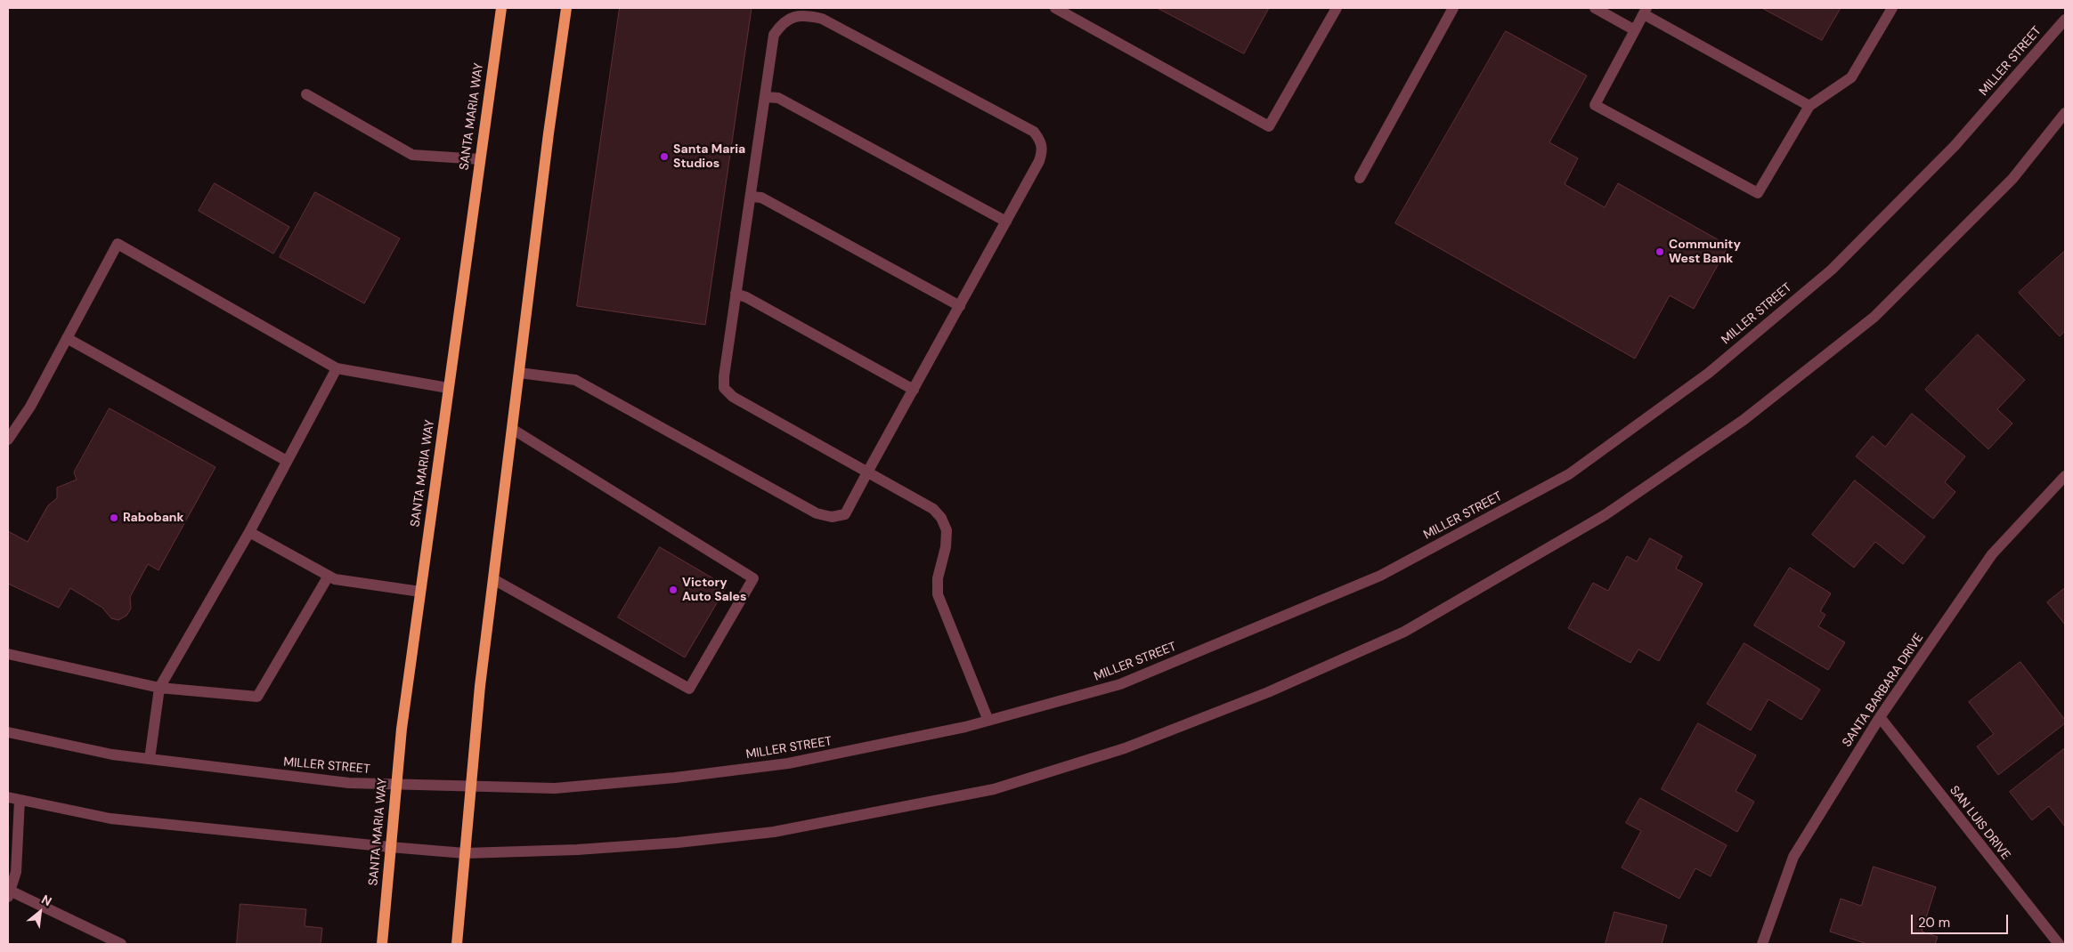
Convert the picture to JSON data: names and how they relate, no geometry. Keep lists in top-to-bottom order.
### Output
{
  "streets": {
    "main road": ["SANTA MARIA WAY"],
    "street": ["MILLER STREET", "SANTA BARBARA DRIVE", "SAN LUIS DRIVE"]
  },
  "crossings": [
    ["MILLER STREET", "SANTA MARIA WAY"],
    ["SANTA BARBARA DRIVE", "SAN LUIS DRIVE"]
  ],
  "places": [
    "Santa Maria Studios",
    "Community West Bank",
    "Rabobank",
    "Victory Auto Sales"
  ],
  "scale_bar": "20 m",
  "north": "top right"
}
